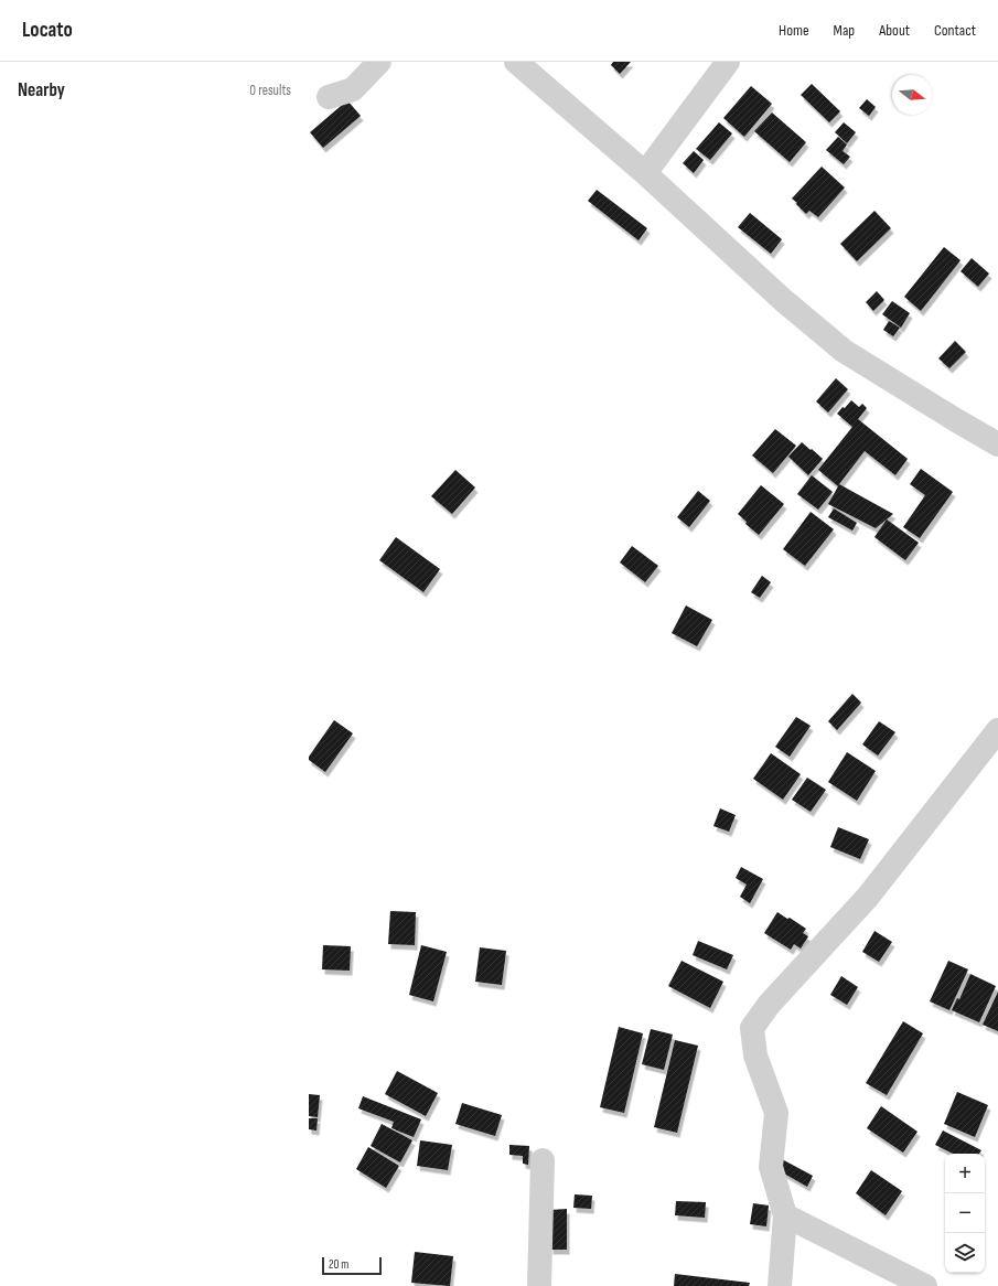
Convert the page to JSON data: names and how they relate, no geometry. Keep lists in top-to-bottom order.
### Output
{
  "scale_bar": "20 m",
  "north": "right",
  "page": {
    "header": "Locato",
    "nav": [
      "Home",
      "Map",
      "About",
      "Contact"
    ],
    "heading": ["Nearby", "0 results"],
    "map_buttons": ["+", "−"],
    "scale": "20 m"
  }
}
